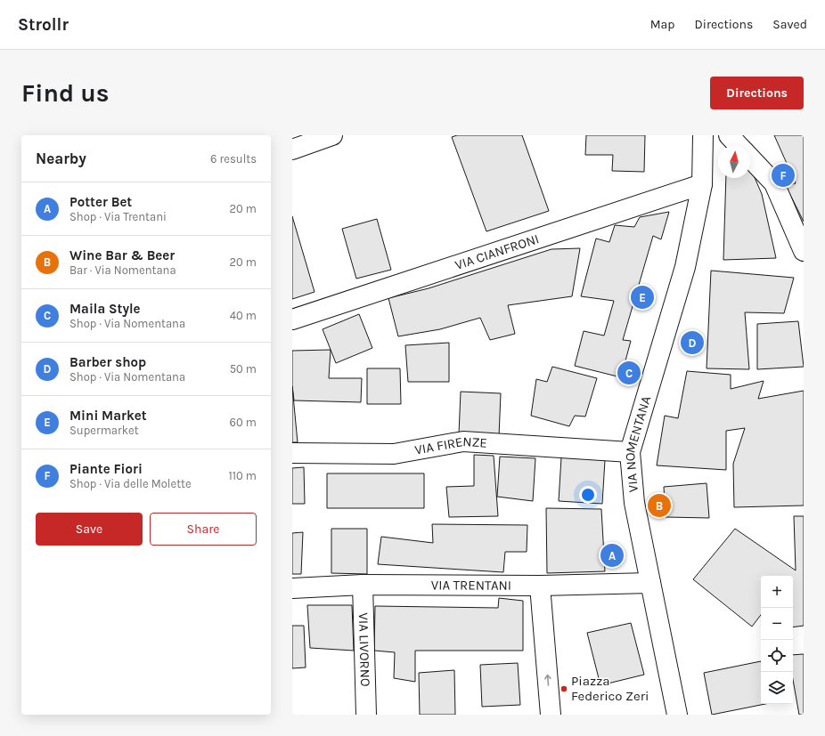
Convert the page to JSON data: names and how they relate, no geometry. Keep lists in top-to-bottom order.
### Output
{
  "streets": {
    "street": [
      "VIA CIANFRONI",
      "VIA NOMENTANA",
      "VIA FIRENZE",
      "VIA TRENTANI",
      "VIA LIVORNO"
    ]
  },
  "crossings": [
    ["VIA CIANFRONI", "VIA NOMENTANA"],
    ["VIA NOMENTANA", "VIA FIRENZE"],
    ["VIA NOMENTANA", "VIA TRENTANI"],
    ["VIA TRENTANI", "VIA LIVORNO"]
  ],
  "places": ["Piazza Federico Zeri"],
  "north": "top",
  "page": {
    "header": "Strollr",
    "nav": ["Map", "Directions", "Saved"],
    "buttons": [
      "Directions",
      ["Save", "Share"]
    ],
    "title": "Find us",
    "heading": ["Nearby", "6 results"],
    "pins": [
      "F",
      "E",
      "D",
      "C",
      "B",
      "A"
    ],
    "list": [
      {
        "mark": "A",
        "name": "Potter Bet",
        "note": "Shop · Via Trentani",
        "value": "20 m"
      },
      {
        "mark": "B",
        "name": "Wine Bar & Beer",
        "note": "Bar · Via Nomentana",
        "value": "20 m"
      },
      {
        "mark": "C",
        "name": "Maila Style",
        "note": "Shop · Via Nomentana",
        "value": "40 m"
      },
      {
        "mark": "D",
        "name": "Barber shop",
        "note": "Shop · Via Nomentana",
        "value": "50 m"
      },
      {
        "mark": "E",
        "name": "Mini Market",
        "note": "Supermarket",
        "value": "60 m"
      },
      {
        "mark": "F",
        "name": "Piante Fiori",
        "note": "Shop · Via delle Molette",
        "value": "110 m"
      }
    ],
    "map_buttons": ["+", "−"]
  }
}
